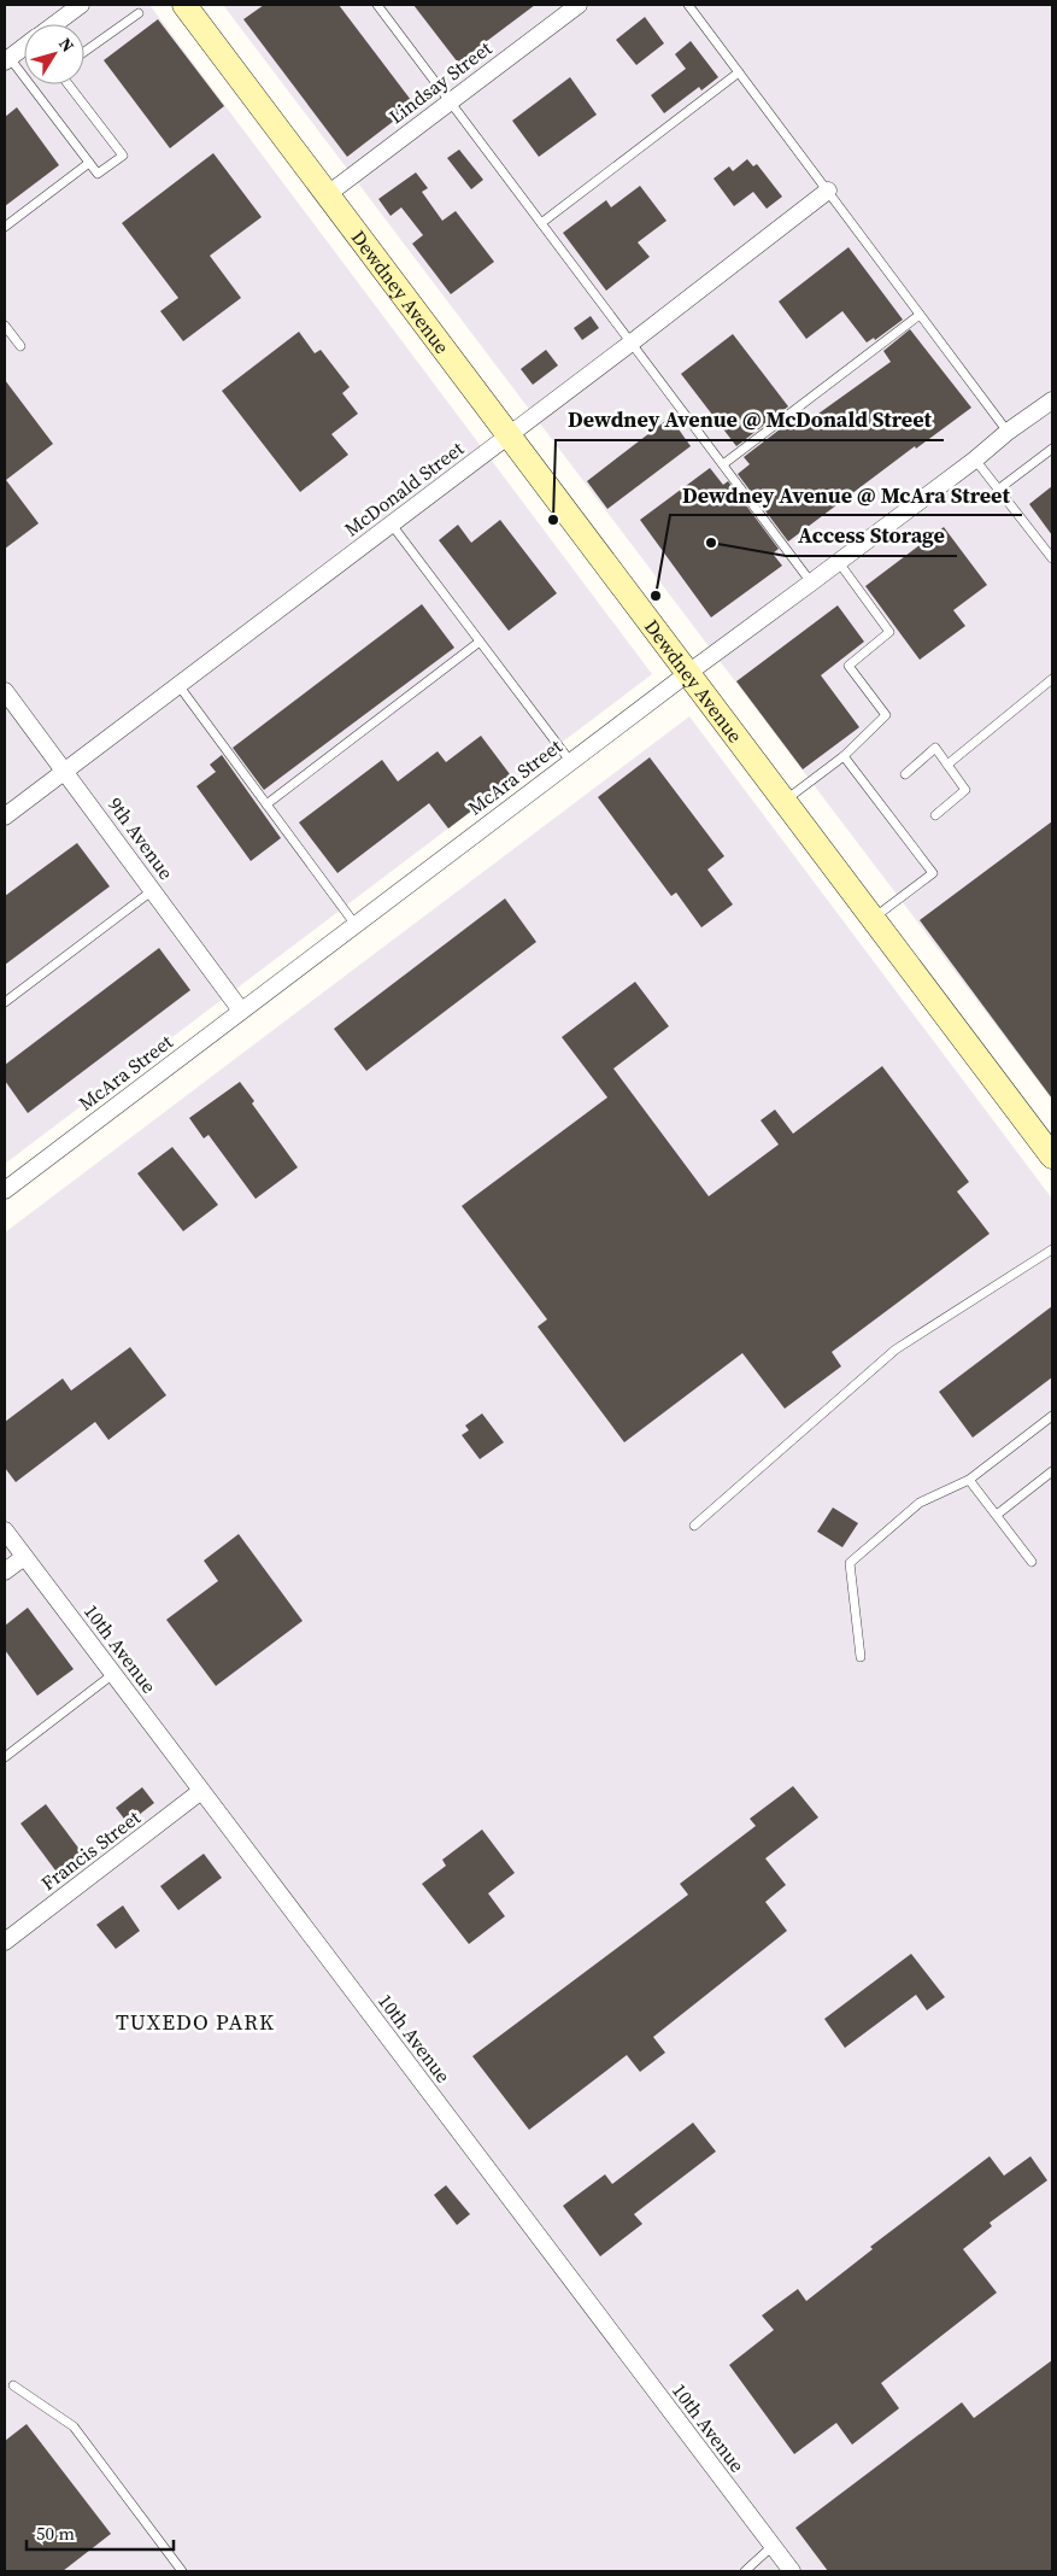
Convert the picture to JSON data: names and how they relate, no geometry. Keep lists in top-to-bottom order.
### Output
{
  "streets": {
    "street": [
      "Lindsay Street",
      "Dewdney Avenue",
      "McDonald Street",
      "McAra Street",
      "9th Avenue",
      "10th Avenue",
      "Francis Street"
    ]
  },
  "crossings": [
    ["Lindsay Street", "Dewdney Avenue"],
    ["Dewdney Avenue", "McDonald Street"],
    ["Dewdney Avenue", "McAra Street"],
    ["McDonald Street", "9th Avenue"],
    ["McAra Street", "9th Avenue"],
    ["10th Avenue", "Francis Street"]
  ],
  "districts": ["TUXEDO PARK"],
  "places": ["Dewdney Avenue @ McDonald Street", "Access Storage", "Dewdney Avenue @ McAra Street"],
  "scale_bar": "50 m",
  "north": "top right"
}
